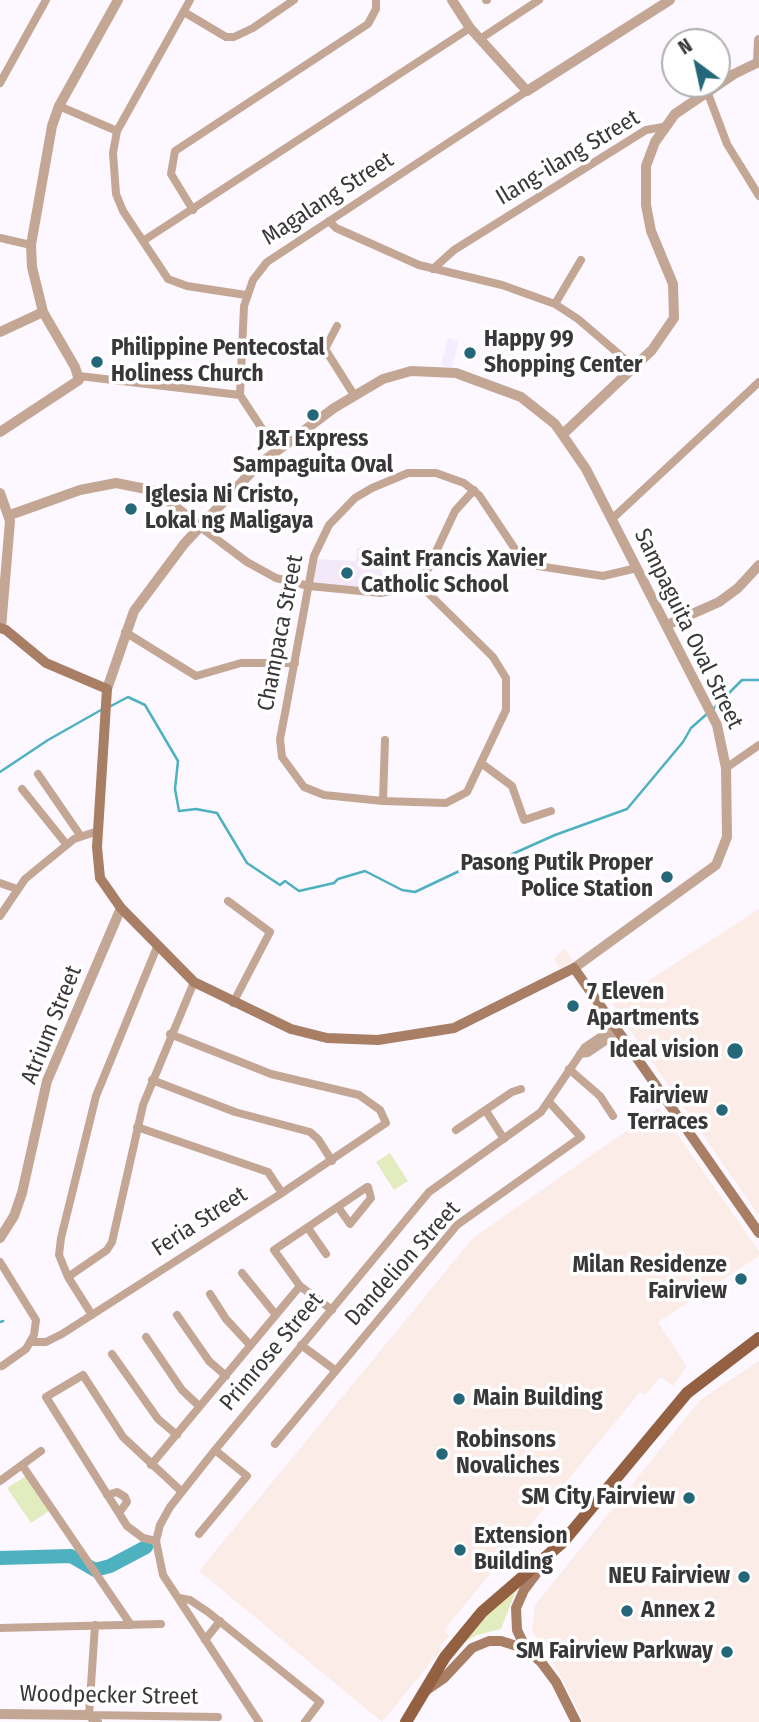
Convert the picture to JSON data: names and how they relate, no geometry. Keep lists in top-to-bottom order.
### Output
{
  "streets": {
    "main road": ["Sampaguita Oval Street"],
    "street": [
      "Ilang-ilang Street",
      "Magalang Street",
      "Champaca Street",
      "Atrium Street",
      "Feria Street",
      "Dandelion Street",
      "Primrose Street",
      "Woodpecker Street"
    ]
  },
  "crossings": [
    ["Sampaguita Oval Street", "Atrium Street"],
    ["Dandelion Street", "Primrose Street"]
  ],
  "places": [
    "Happy 99 Shopping Center",
    "Philippine Pentecostal Holiness Church",
    "J&T Express Sampaguita Oval",
    "Iglesia Ni Cristo, Lokal ng Maligaya",
    "Saint Francis Xavier Catholic School",
    "Pasong Putik Proper Police Station",
    "7 Eleven Apartments",
    "Ideal vision",
    "Fairview Terraces",
    "Milan Residenze Fairview",
    "Main Building",
    "Robinsons Novaliches",
    "SM City Fairview",
    "Extension Building",
    "NEU Fairview",
    "Annex 2",
    "SM Fairview Parkway"
  ],
  "north": "top left"
}
